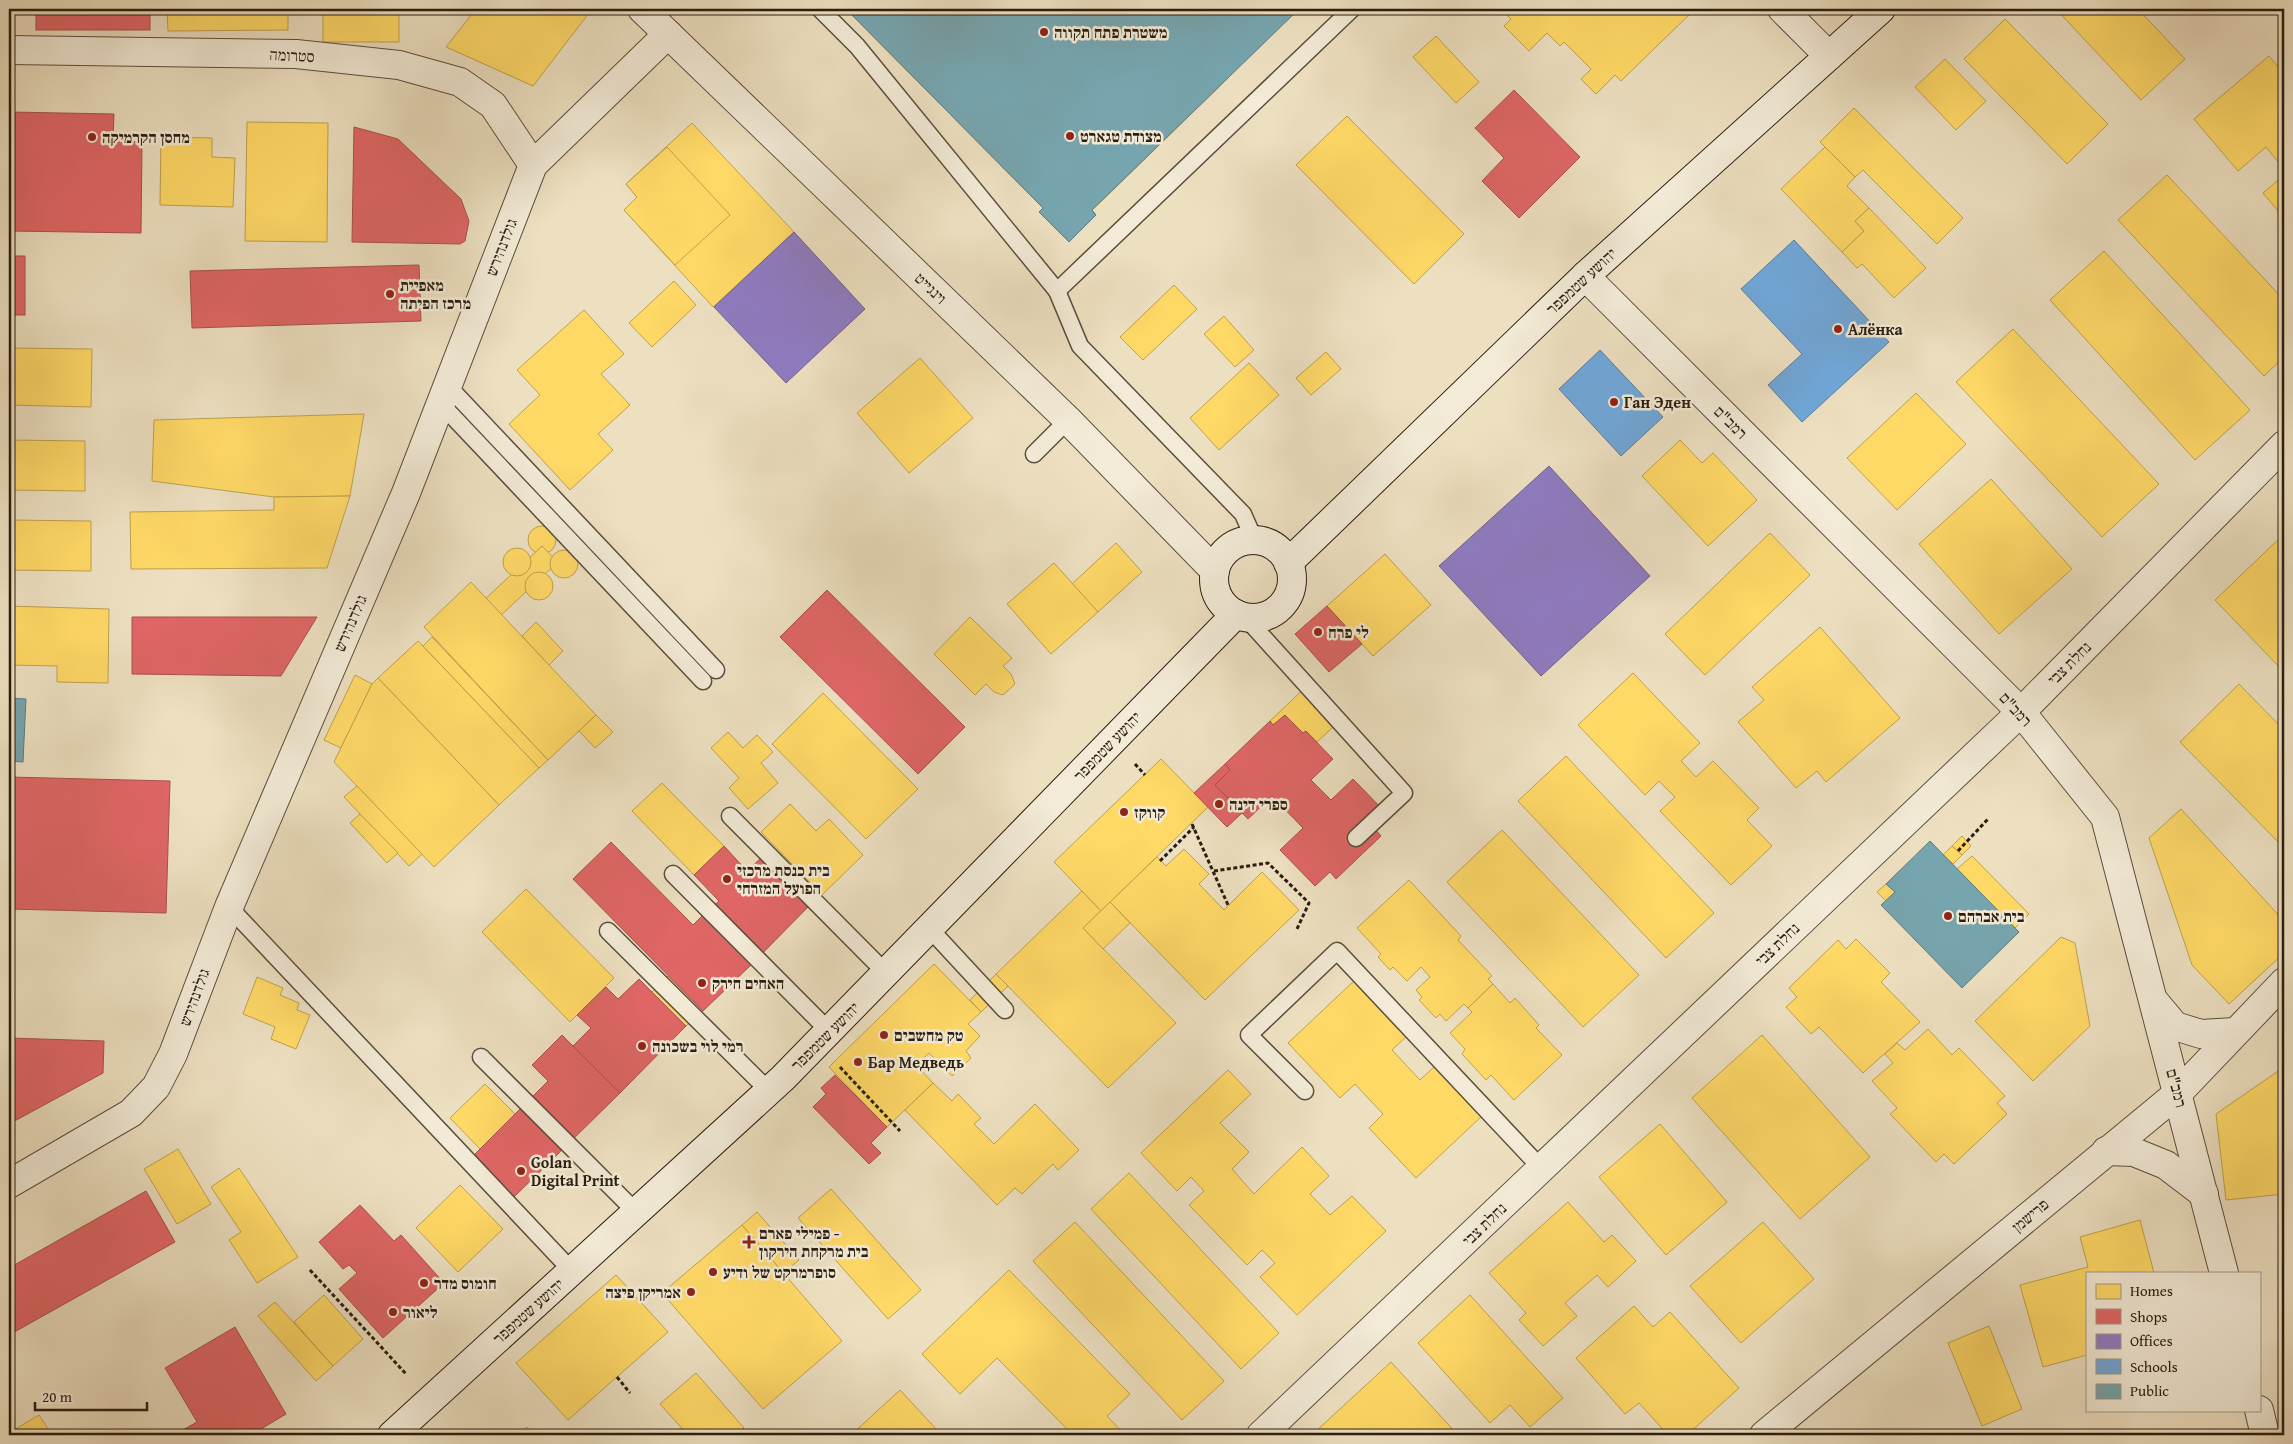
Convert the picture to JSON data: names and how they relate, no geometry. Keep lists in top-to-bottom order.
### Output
{
  "streets": {
    "street": [
      "סטרומה",
      "גולדנהירש",
      "יהושע שטמפפר",
      "וינגייט",
      "רמב\"ם",
      "נחלת צבי",
      "פרישמן"
    ]
  },
  "crossings": [
    ["סטרומה", "גולדנהירש"],
    ["גולדנהירש", "וינגייט"],
    ["יהושע שטמפפר", "וינגייט"],
    ["יהושע שטמפפר", "רמב\"ם"],
    ["רמב\"ם", "נחלת צבי"],
    ["רמב\"ם", "פרישמן"]
  ],
  "places": {
    "other": [
      "משטרת פתח תקווה",
      "מצודת טגארט",
      "מחסן הקרמיקה",
      "מאפיית מרכז הפיתה",
      "Алёнка",
      "Ган Эден",
      "לי פרח",
      "ספרי דינה",
      "קווקז",
      "בית כנסת מרכזי הפועל המזרחי",
      "בית אברהם",
      "האחים חירק",
      "טק מחשבים",
      "רמי לוי בשכונה",
      "Бар Медведь",
      "Golan Digital Print",
      "סופרמרקט של ודיע",
      "חומוס מדר",
      "אמריקן פיצה",
      "ליאור"
    ],
    "health": ["פמילי פארם - בית מרקחת הירקון"]
  },
  "legend": [
    "Homes",
    "Shops",
    "Offices",
    "Schools",
    "Public"
  ],
  "scale_bar": "20 m"
}
